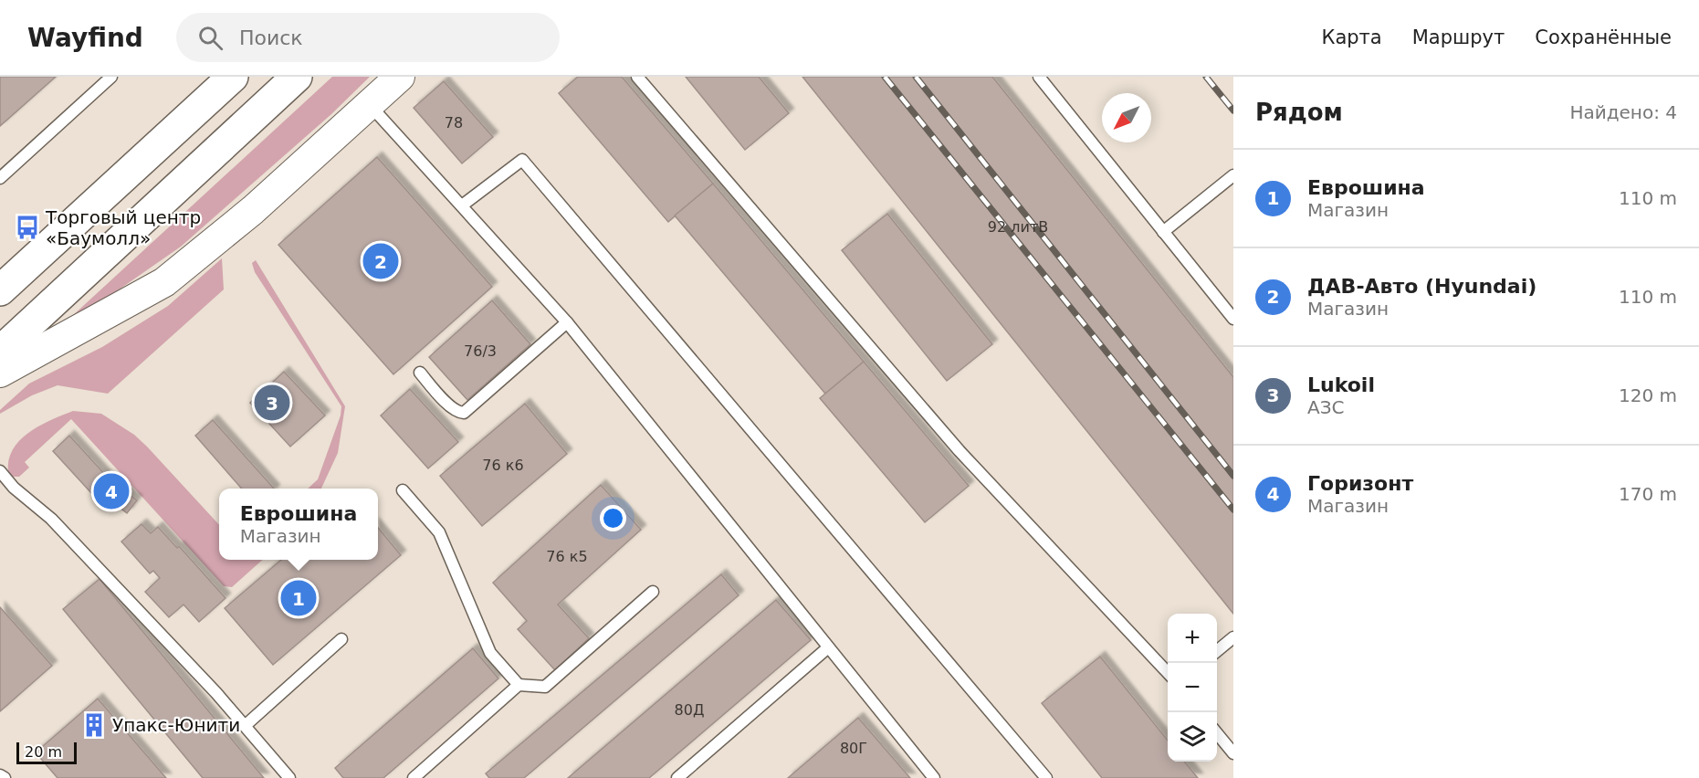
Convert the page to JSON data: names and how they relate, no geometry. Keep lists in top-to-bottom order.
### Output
{
  "places": {
    "bus stop": ["Торговый центр «Баумолл»"],
    "building": ["Упакс-Юнити"]
  },
  "house_numbers": [
    "78",
    "92 литВ",
    "76/3",
    "76 к6",
    "76 к5",
    "80Д",
    "80Г"
  ],
  "scale_bar": "20 m",
  "north": "bottom left",
  "page": {
    "header": "Wayfind",
    "search": "Поиск",
    "nav": ["Карта", "Маршрут", "Сохранённые"],
    "heading": ["Рядом", "Найдено: 4"],
    "list": [
      {
        "mark": "1",
        "name": "Еврошина",
        "note": "Магазин",
        "value": "110 m"
      },
      {
        "mark": "2",
        "name": "ДАВ-Авто (Hyundai)",
        "note": "Магазин",
        "value": "110 m"
      },
      {
        "mark": "3",
        "name": "Lukoil",
        "note": "АЗС",
        "value": "120 m"
      },
      {
        "mark": "4",
        "name": "Горизонт",
        "note": "Магазин",
        "value": "170 m"
      }
    ],
    "pins": [
      "2",
      "3",
      "4",
      "1"
    ],
    "popup": ["Еврошина", "Магазин"],
    "map_buttons": ["+", "−"],
    "scale": "20 m"
  }
}
